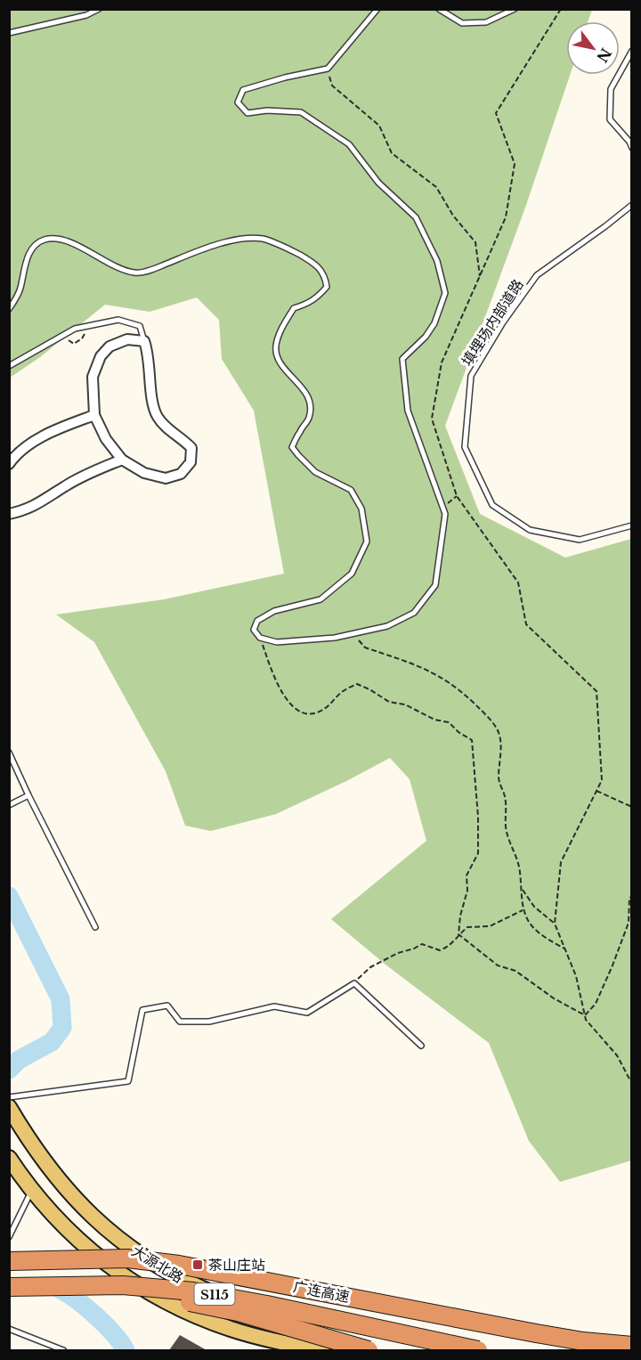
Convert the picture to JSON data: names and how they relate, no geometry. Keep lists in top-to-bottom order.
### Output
{
  "streets": {
    "highway": ["广连高速"],
    "main road": ["大源北路", "S115"],
    "lane": ["填埋场内部道路"]
  },
  "places": {
    "transit": ["茶山庄站"]
  },
  "north": "bottom right"
}
